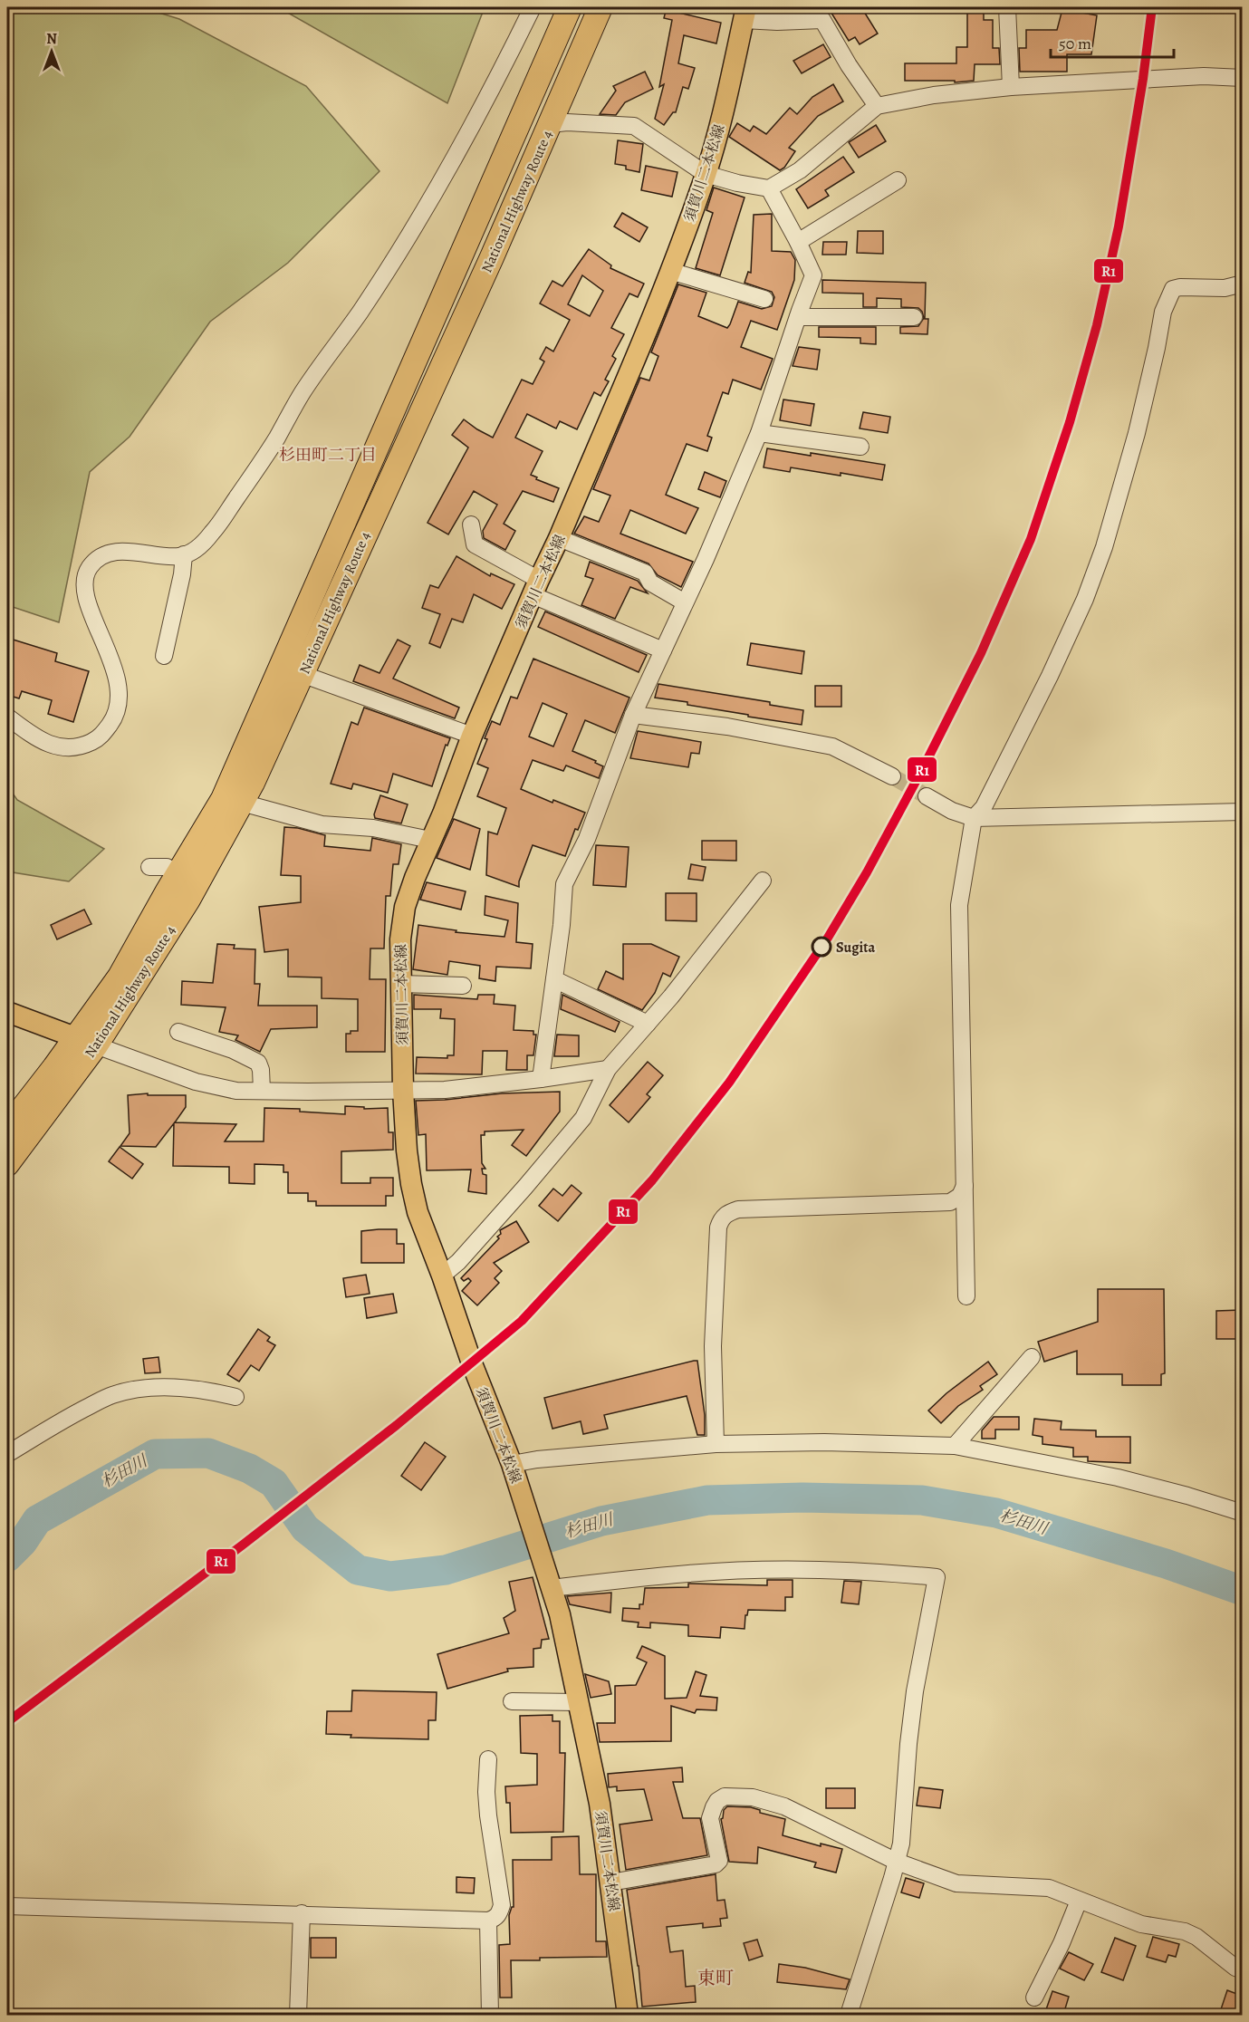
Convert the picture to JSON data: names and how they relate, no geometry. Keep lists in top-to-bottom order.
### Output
{
  "streets": {
    "highway": ["National Highway Route 4"],
    "main road": ["須賀川二本松線"]
  },
  "districts": ["杉田町二丁目", "東町"],
  "water": ["杉田川"],
  "places": ["Sugita"],
  "lines": ["transit line R1"],
  "scale_bar": "50 m",
  "north": "top"
}
